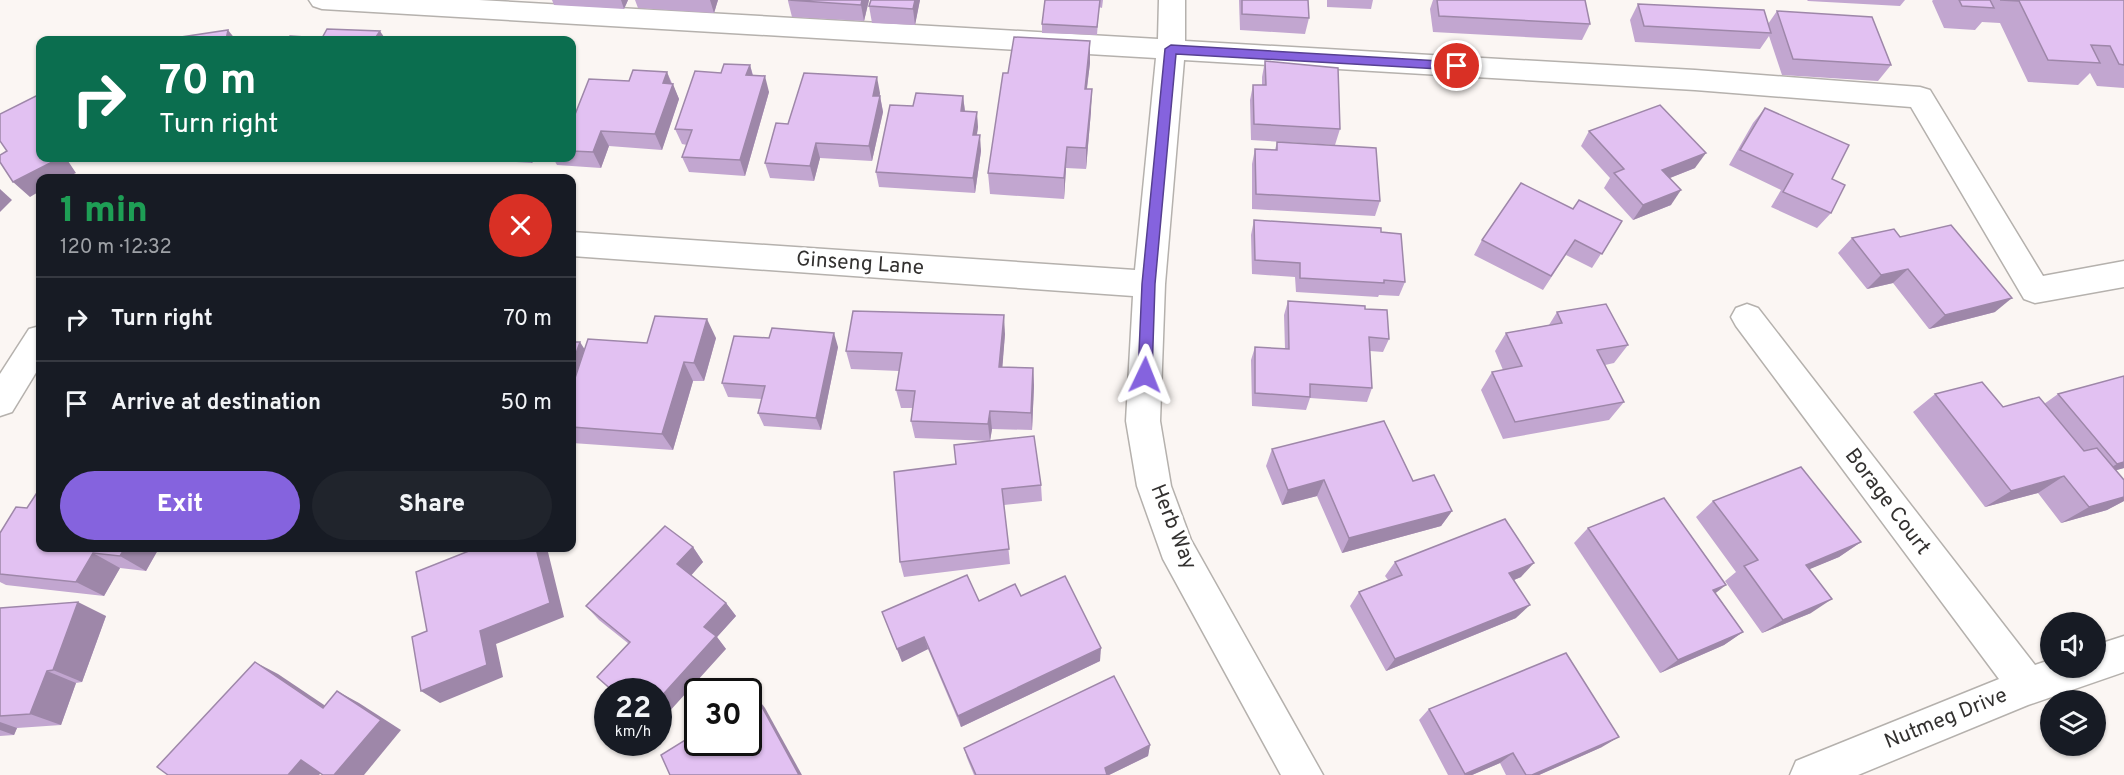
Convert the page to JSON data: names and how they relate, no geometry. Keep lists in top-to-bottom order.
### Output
{
  "streets": {
    "street": [
      "Ginseng Lane",
      "Borage Court",
      "Herb Way",
      "Nutmeg Drive"
    ]
  },
  "crossings": [
    ["Ginseng Lane", "Herb Way"],
    ["Borage Court", "Nutmeg Drive"]
  ],
  "page": {
    "turn": ["70 m", "Turn right"],
    "heading": ["1 min", "120 m · 12:32"],
    "list": [
      {
        "name": "Turn right",
        "value": "70 m"
      },
      {
        "name": "Arrive at destination",
        "value": "50 m"
      }
    ],
    "buttons": ["Exit", "Share"],
    "speed": "22 km/h",
    "limit": "30"
  }
}
